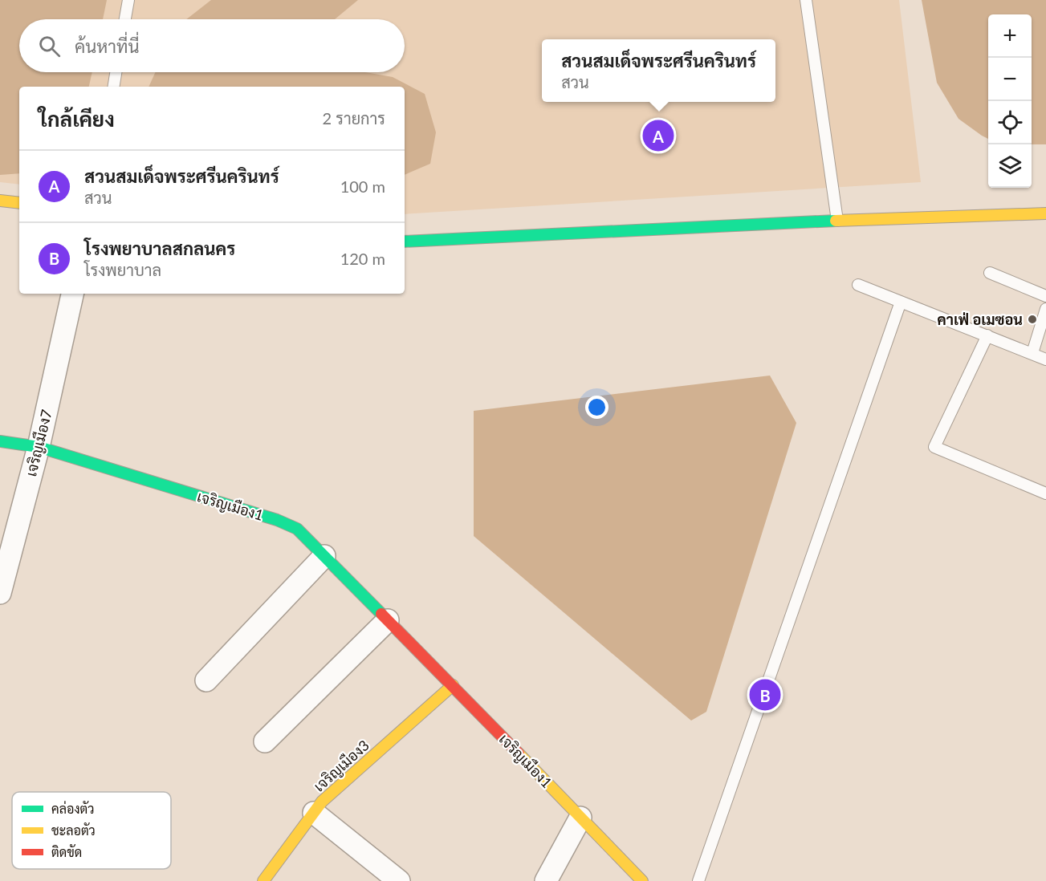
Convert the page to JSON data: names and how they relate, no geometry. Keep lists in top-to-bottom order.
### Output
{
  "streets": {
    "street": ["เจริญเมือง7", "เจริญเมือง1", "เจริญเมือง3"]
  },
  "crossings": [
    ["เจริญเมือง7", "เจริญเมือง1"],
    ["เจริญเมือง1", "เจริญเมือง3"]
  ],
  "places": ["คาเฟ่ อเมซอน"],
  "legend": ["คล่องตัว", "ชะลอตัว", "ติดขัด"],
  "page": {
    "map_buttons": ["+", "−"],
    "search": "ค้นหาที่นี่",
    "popup": ["สวนสมเด็จพระศรีนครินทร์", "สวน"],
    "heading": ["ใกล้เคียง", "2 รายการ"],
    "pins": ["A", "B"],
    "list": [
      {
        "mark": "A",
        "name": "สวนสมเด็จพระศรีนครินทร์",
        "note": "สวน",
        "value": "100 m"
      },
      {
        "mark": "B",
        "name": "โรงพยาบาลสกลนคร",
        "note": "โรงพยาบาล",
        "value": "120 m"
      }
    ]
  }
}
